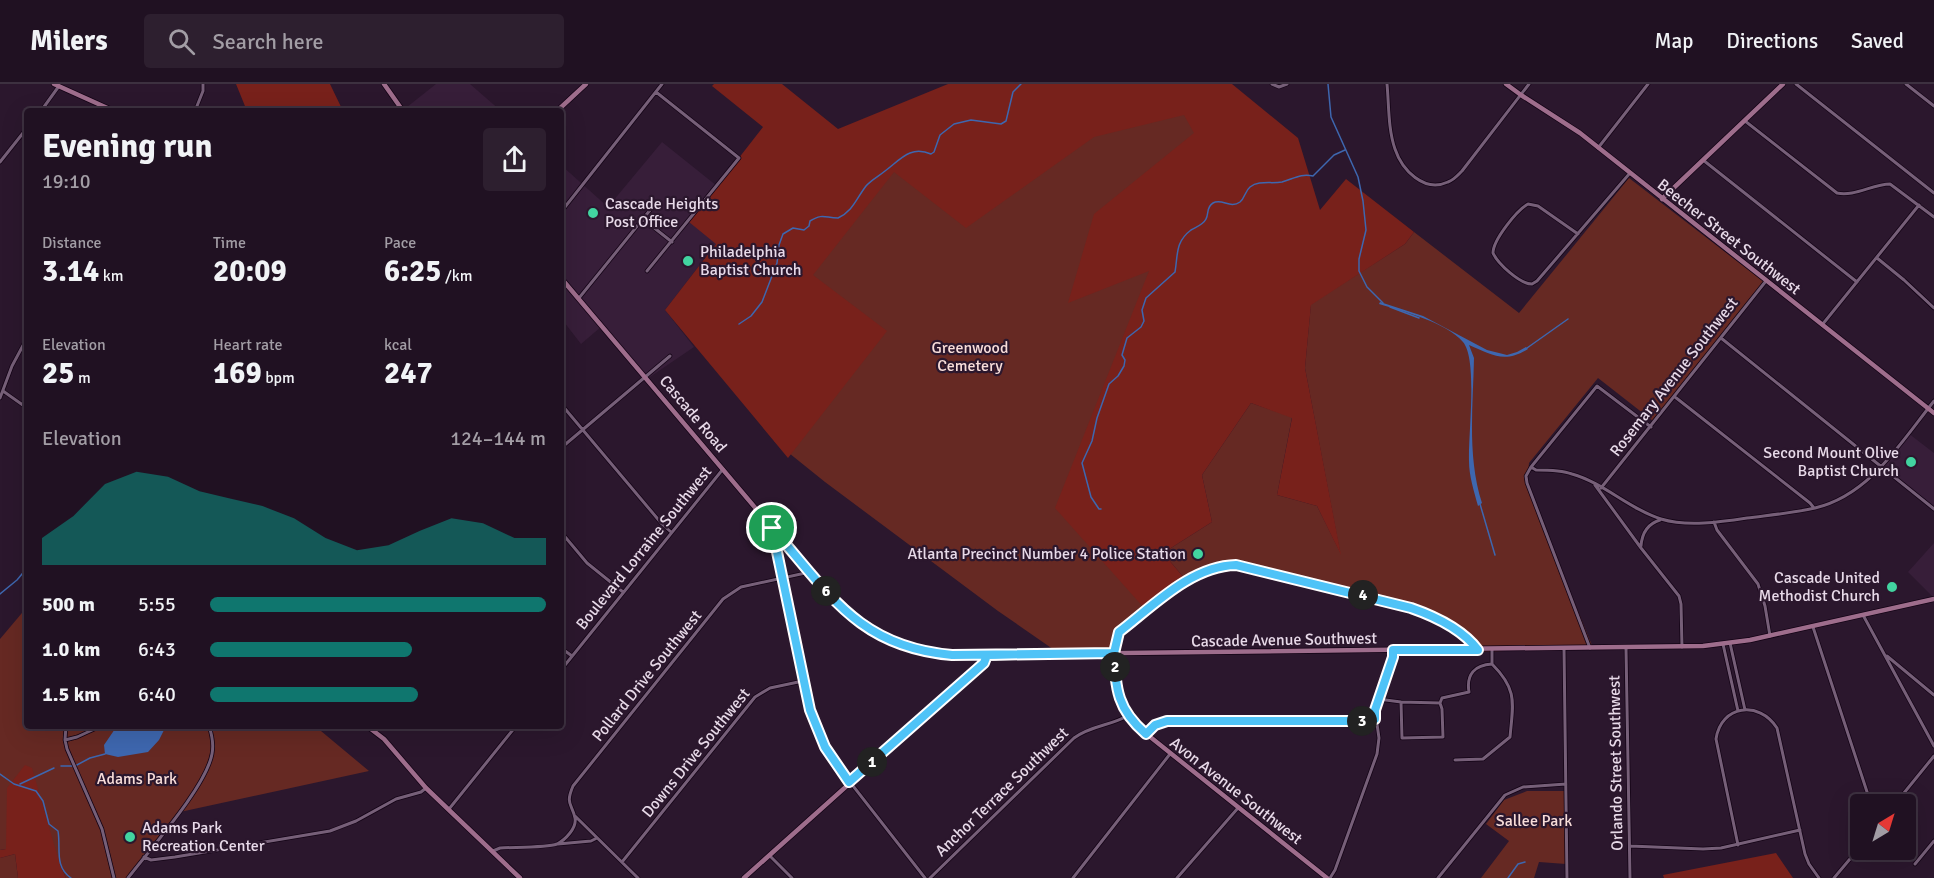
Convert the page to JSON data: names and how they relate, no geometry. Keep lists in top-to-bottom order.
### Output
{
  "streets": {
    "street": [
      "Beecher Street Southwest",
      "Rosemary Avenue Southwest",
      "Cascade Road",
      "Boulevard Lorraine Southwest",
      "Cascade Avenue Southwest",
      "Pollard Drive Southwest",
      "Downs Drive Southwest",
      "Orlando Street Southwest",
      "Avon Avenue Southwest",
      "Anchor Terrace Southwest"
    ]
  },
  "crossings": [
    ["Beecher Street Southwest", "Rosemary Avenue Southwest"],
    ["Cascade Road", "Boulevard Lorraine Southwest"],
    ["Cascade Road", "Cascade Avenue Southwest"],
    ["Cascade Avenue Southwest", "Pollard Drive Southwest"],
    ["Cascade Avenue Southwest", "Orlando Street Southwest"],
    ["Cascade Avenue Southwest", "Avon Avenue Southwest"],
    ["Avon Avenue Southwest", "Anchor Terrace Southwest"]
  ],
  "parks": ["Greenwood Cemetery", "Adams Park", "Sallee Park"],
  "places": [
    "Cascade Heights Post Office",
    "Philadelphia Baptist Church",
    "Second Mount Olive Baptist Church",
    "Atlanta Precinct Number 4 Police Station",
    "Cascade United Methodist Church",
    "Adams Park Recreation Center"
  ],
  "north": "top right",
  "page": {
    "header": "Milers",
    "search": "Search here",
    "nav": ["Map", "Directions", "Saved"],
    "heading": ["Evening run", "19:10"],
    "stats": [
      ["Distance", "3.14 km"],
      ["Time", "20:09"],
      ["Pace", "6:25 /km"],
      ["Elevation", "25 m"],
      ["Heart rate", "169 bpm"],
      ["kcal", "247"]
    ],
    "chart": ["Elevation", "124–144 m"],
    "pins": [
      "6",
      "4",
      "2",
      "3",
      "1"
    ],
    "list": [
      {
        "name": "500 m",
        "note": "5:55"
      },
      {
        "name": "1.0 km",
        "note": "6:43"
      },
      {
        "name": "1.5 km",
        "note": "6:40"
      }
    ]
  }
}
